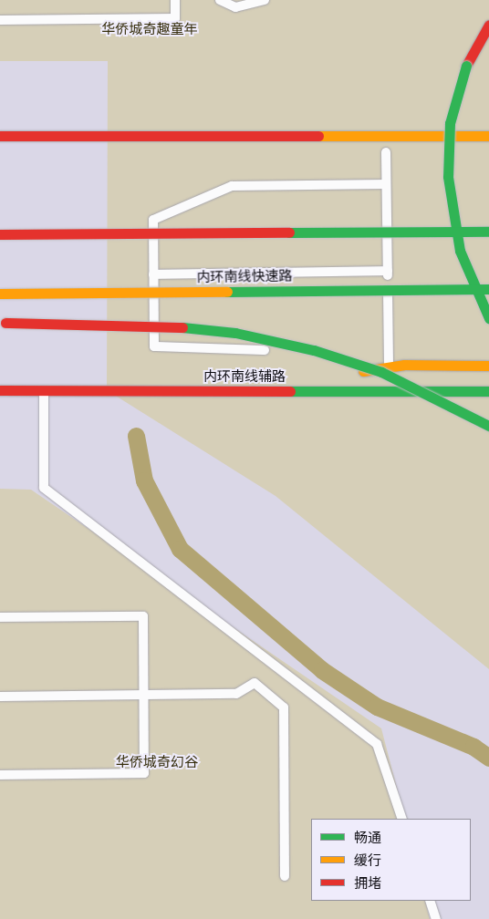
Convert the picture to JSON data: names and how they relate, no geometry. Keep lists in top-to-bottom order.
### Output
{
  "streets": {
    "main road": ["内环南线快速路", "内环南线辅路"]
  },
  "parks": ["华侨城奇趣童年", "华侨城奇幻谷"],
  "legend": ["畅通", "缓行", "拥堵"]
}
